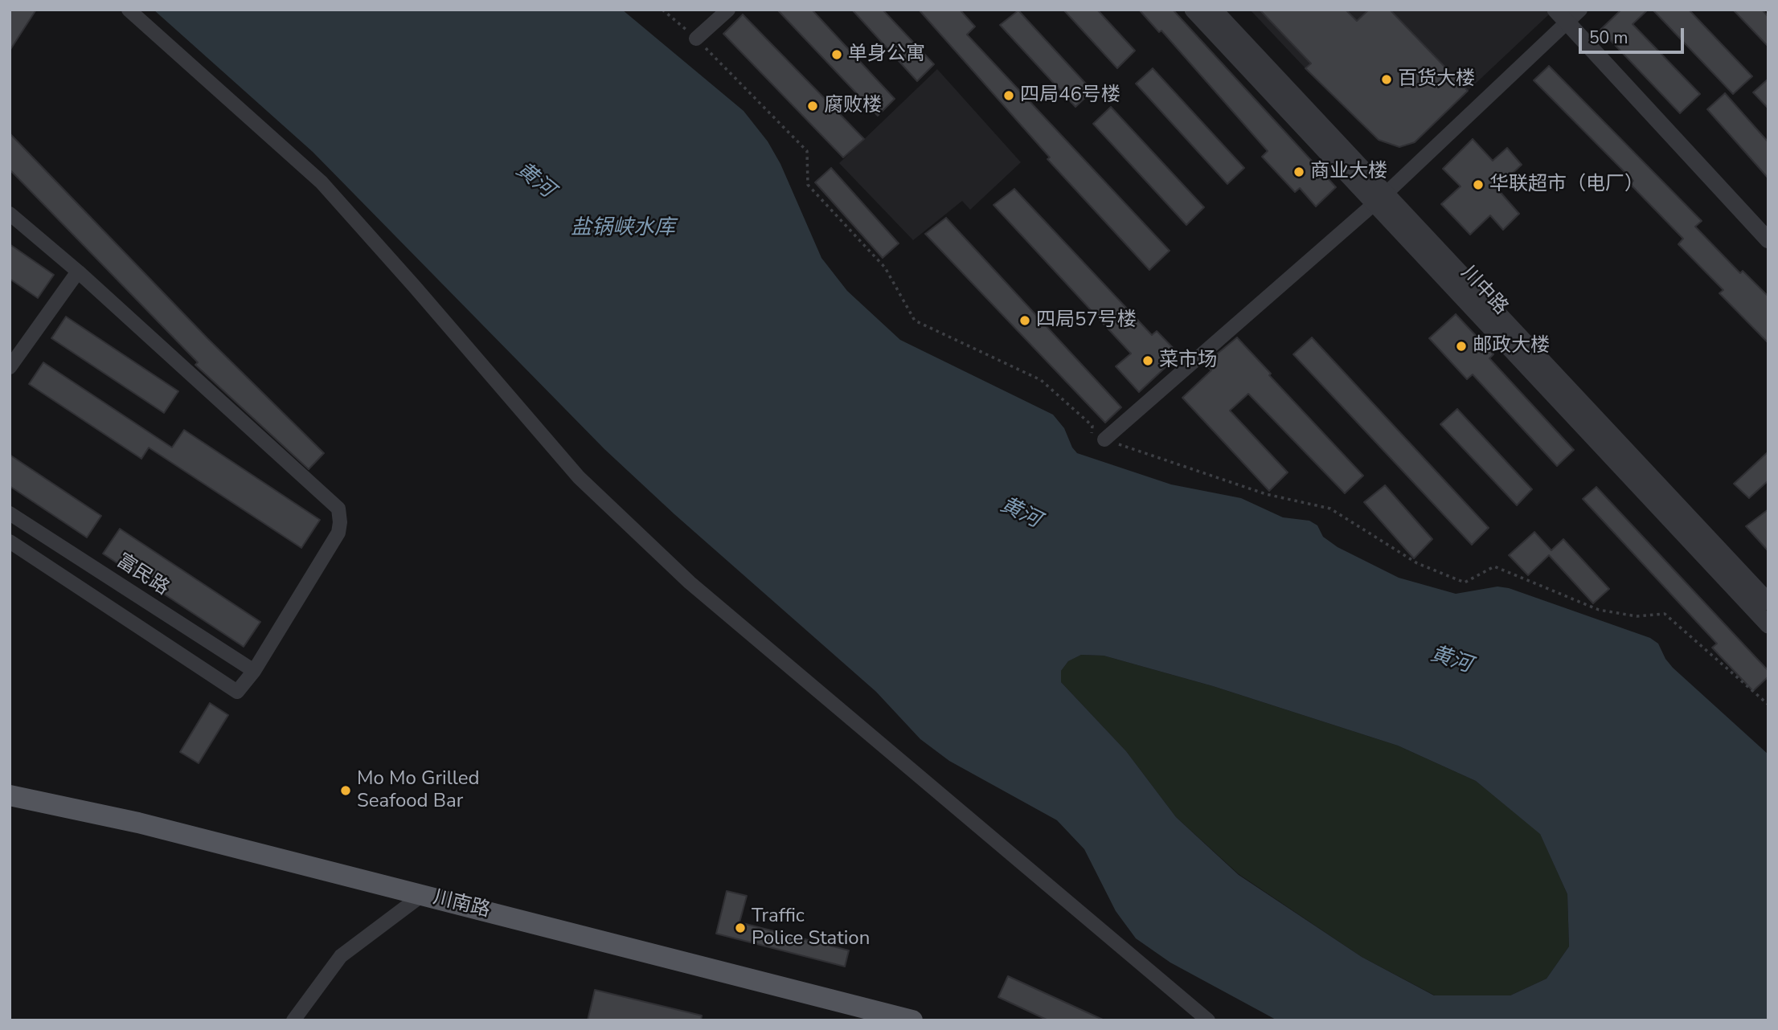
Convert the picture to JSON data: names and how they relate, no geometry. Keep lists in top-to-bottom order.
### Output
{
  "streets": {
    "main road": ["川南路"],
    "street": ["川中路", "富民路"]
  },
  "water": ["黄河", "盐锅峡水库"],
  "places": [
    "单身公寓",
    "百货大楼",
    "四局46号楼",
    "腐败楼",
    "商业大楼",
    "华联超市（电厂）",
    "四局57号楼",
    "邮政大楼",
    "菜市场",
    "Mo Mo Grilled Seafood Bar",
    "Traffic Police Station"
  ],
  "scale_bar": "50 m"
}
